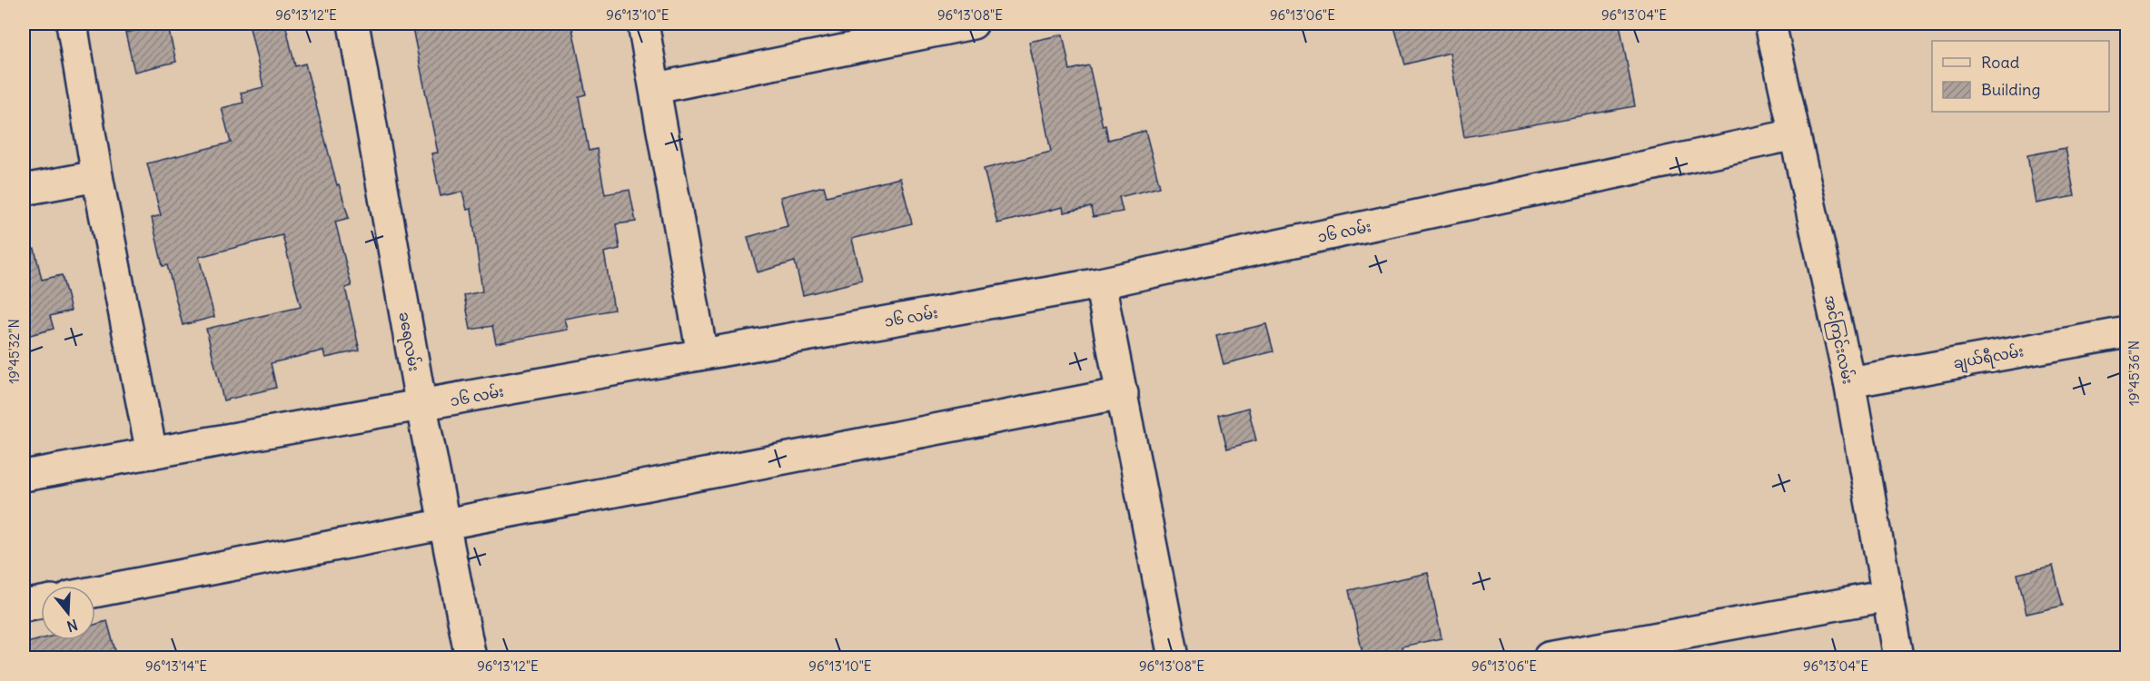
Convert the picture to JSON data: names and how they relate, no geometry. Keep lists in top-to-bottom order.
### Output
{
  "streets": {
    "street": [
      "၁၆ လမ်း",
      "အင်ကြင်းလမ်း",
      "ခရေလမ်း",
      "ချယ်ရီလမ်း"
    ]
  },
  "crossings": [
    ["၁၆ လမ်း", "အင်ကြင်းလမ်း"],
    ["၁၆ လမ်း", "ခရေလမ်း"],
    ["အင်ကြင်းလမ်း", "ချယ်ရီလမ်း"]
  ],
  "legend": ["Road", "Building"],
  "north": "bottom",
  "coordinates": [
    "96°13'12\"E",
    "96°13'10\"E",
    "96°13'08\"E",
    "96°13'06\"E",
    "96°13'04\"E",
    "19°45'32\"N",
    "19°45'36\"N",
    "96°13'14\"E"
  ]
}
